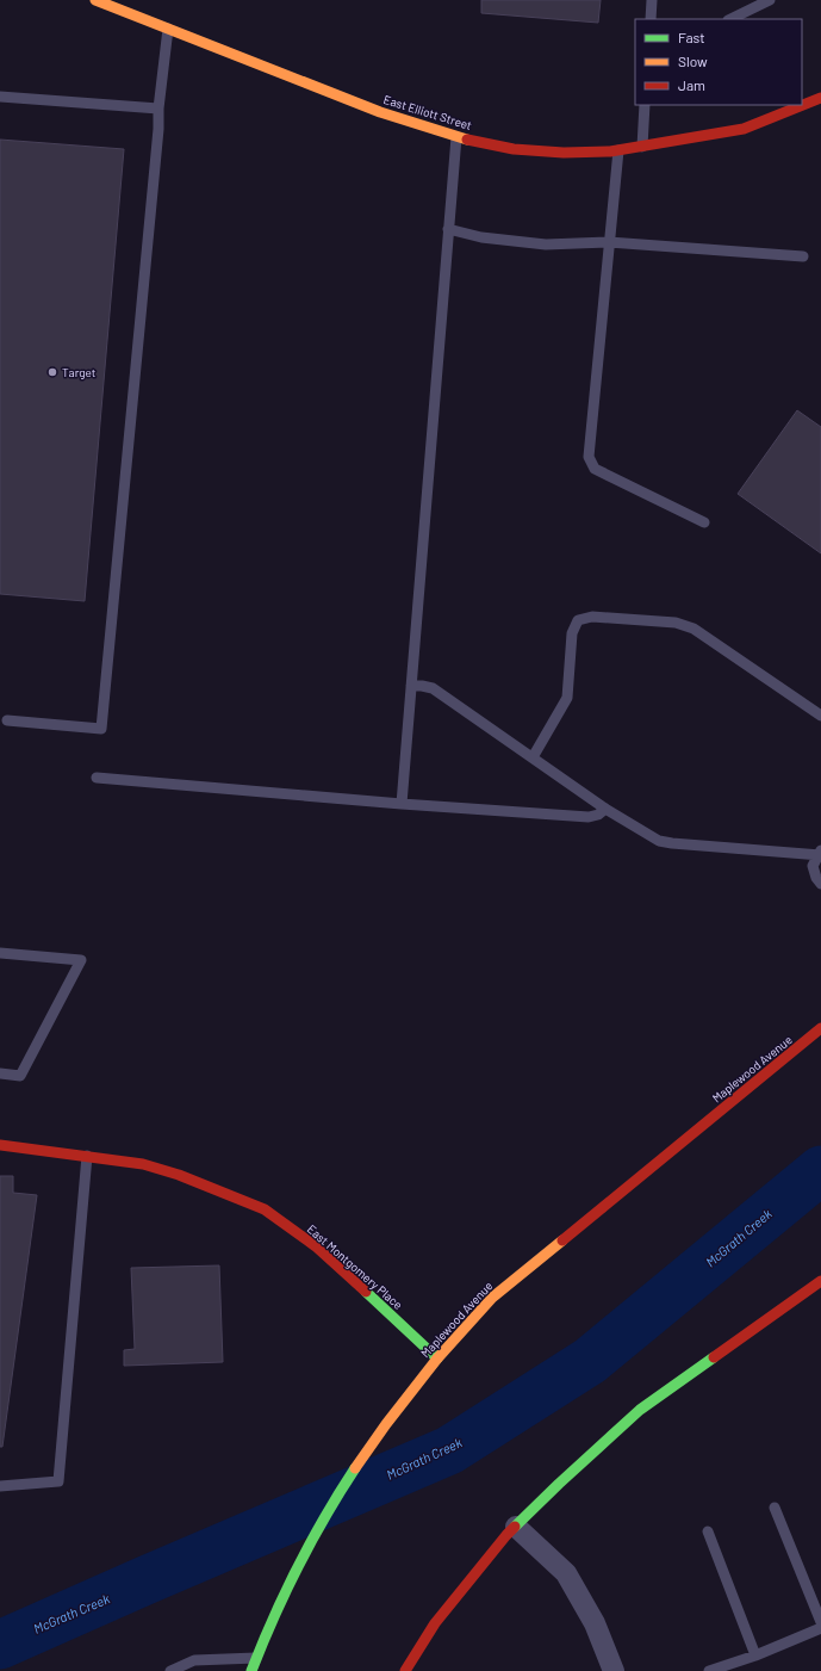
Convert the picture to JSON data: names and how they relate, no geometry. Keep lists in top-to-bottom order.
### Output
{
  "streets": {
    "street": ["East Elliott Street", "Maplewood Avenue", "East Montgomery Place"]
  },
  "crossings": [
    ["Maplewood Avenue", "East Montgomery Place"]
  ],
  "water": ["McGrath Creek"],
  "places": ["Target"],
  "legend": ["Fast", "Slow", "Jam"]
}
